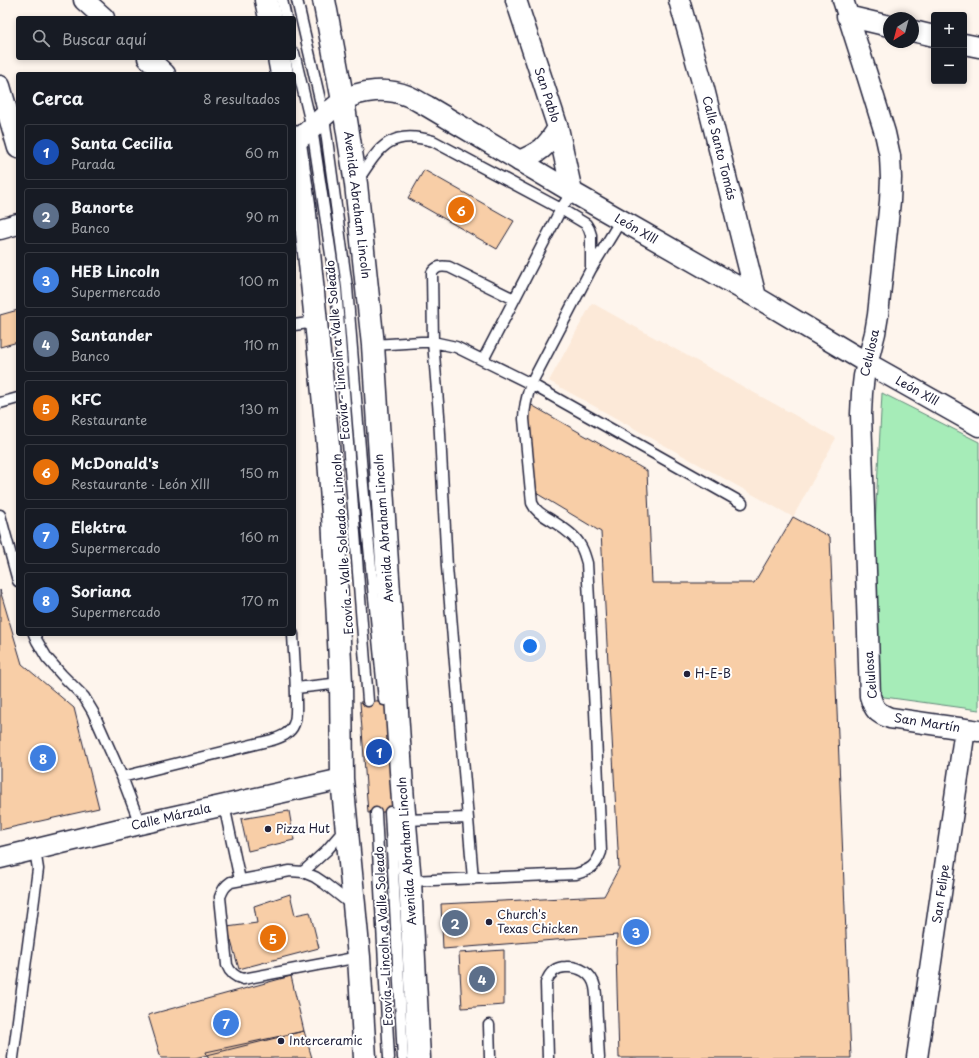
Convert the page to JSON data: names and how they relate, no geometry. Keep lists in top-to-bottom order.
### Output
{
  "streets": {
    "main road": ["Avenida Abraham Lincoln"],
    "street": [
      "San Pablo",
      "Calle Santo Tomás",
      "León Xlll",
      "Celulosa",
      "San Martín",
      "Calle Márzala",
      "San Felipe"
    ],
    "lane": ["Ecovía - Lincoln a Valle Soleado", "Ecovía - Valle Soleado a Lincoln"]
  },
  "crossings": [
    ["San Pablo", "León Xlll"],
    ["Calle Santo Tomás", "León Xlll"],
    ["Avenida Abraham Lincoln", "León Xlll"],
    ["Avenida Abraham Lincoln", "Ecovía - Lincoln a Valle Soleado"],
    ["León Xlll", "Ecovía - Lincoln a Valle Soleado"],
    ["León Xlll", "Celulosa"],
    ["León Xlll", "Ecovía - Valle Soleado a Lincoln"],
    ["Ecovía - Lincoln a Valle Soleado", "Ecovía - Valle Soleado a Lincoln"],
    ["Celulosa", "San Martín"],
    ["San Martín", "San Felipe"]
  ],
  "places": [
    "H-E-B",
    "Pizza Hut",
    "Church's Texas Chicken",
    "Interceramic"
  ],
  "north": "bottom left",
  "page": {
    "map_buttons": ["+", "−"],
    "search": "Buscar aquí",
    "heading": ["Cerca", "8 resultados"],
    "list": [
      {
        "mark": "1",
        "name": "Santa Cecilia",
        "note": "Parada",
        "value": "60 m"
      },
      {
        "mark": "2",
        "name": "Banorte",
        "note": "Banco",
        "value": "90 m"
      },
      {
        "mark": "3",
        "name": "HEB Lincoln",
        "note": "Supermercado",
        "value": "100 m"
      },
      {
        "mark": "4",
        "name": "Santander",
        "note": "Banco",
        "value": "110 m"
      },
      {
        "mark": "5",
        "name": "KFC",
        "note": "Restaurante",
        "value": "130 m"
      },
      {
        "mark": "6",
        "name": "McDonald's",
        "note": "Restaurante · León Xlll",
        "value": "150 m"
      },
      {
        "mark": "7",
        "name": "Elektra",
        "note": "Supermercado",
        "value": "160 m"
      },
      {
        "mark": "8",
        "name": "Soriana",
        "note": "Supermercado",
        "value": "170 m"
      }
    ],
    "pins": [
      "6",
      "1",
      "8",
      "2",
      "3",
      "5",
      "4",
      "7"
    ]
  }
}
